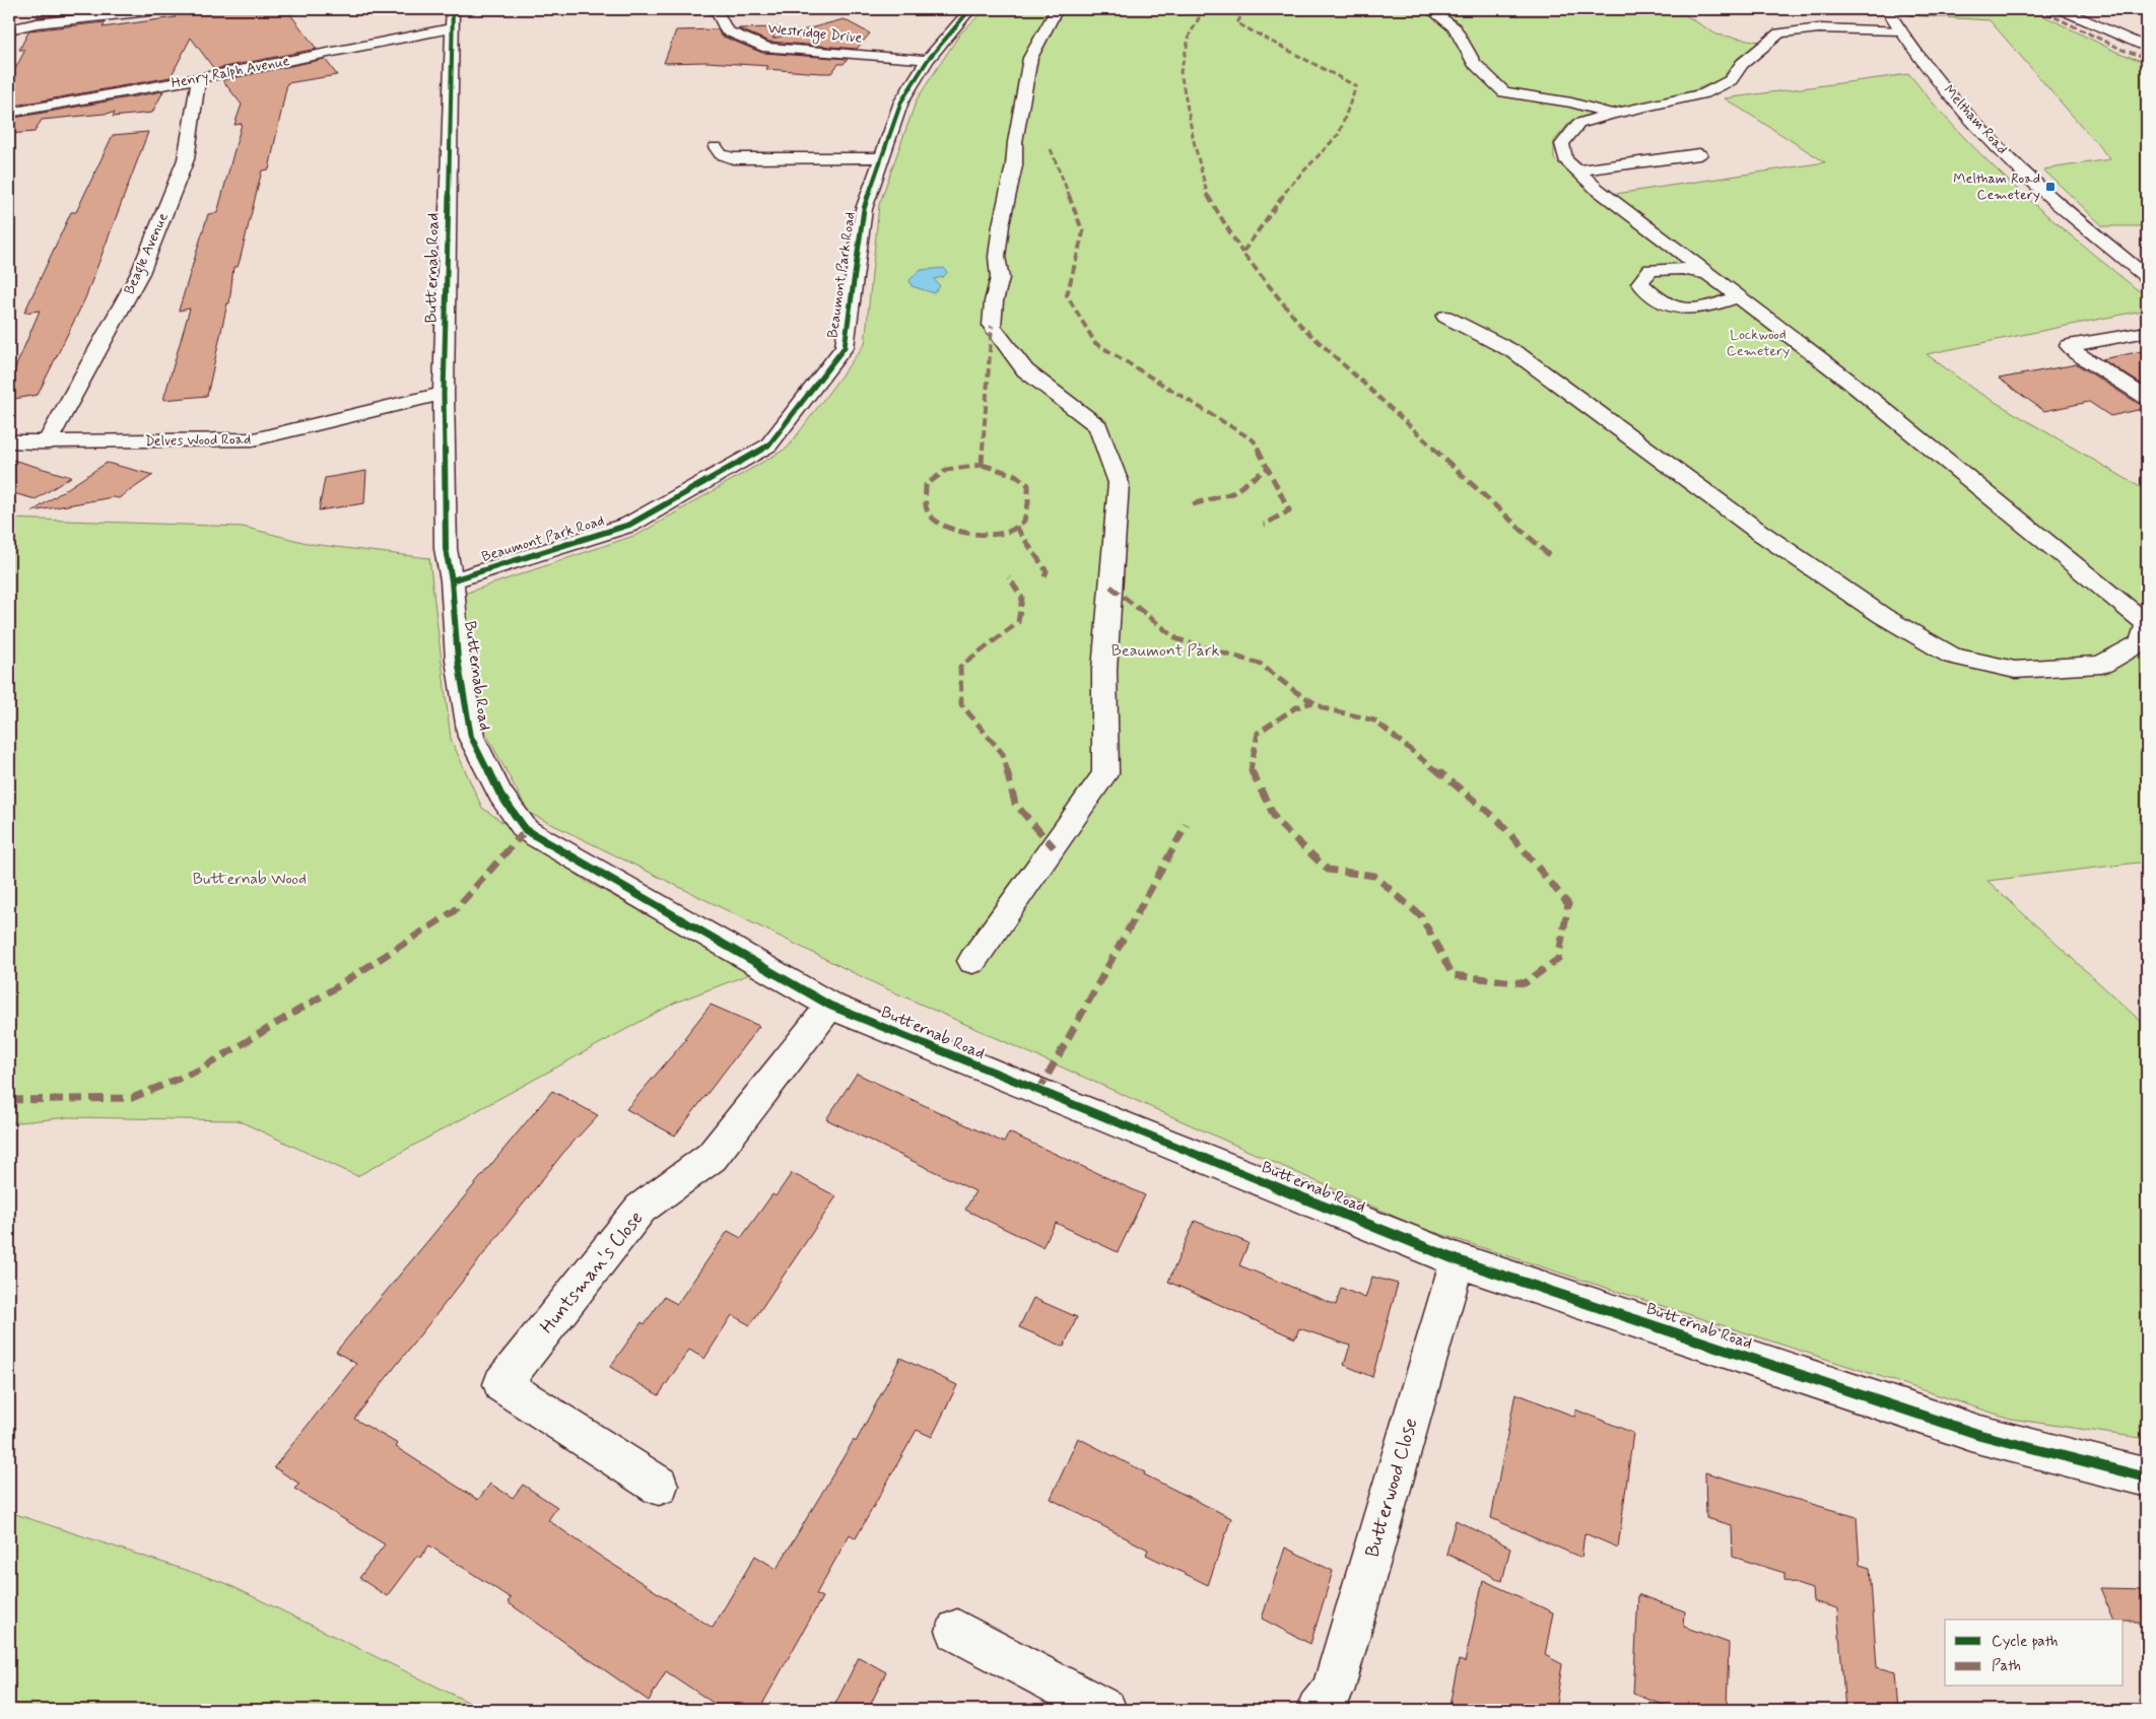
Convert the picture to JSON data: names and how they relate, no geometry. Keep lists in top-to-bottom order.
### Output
{
  "streets": {
    "street": [
      "Westridge Drive",
      "Henry Ralph Avenue",
      "Meltham Road",
      "Beagle Avenue",
      "Butternab Road",
      "Beaumont Park Road",
      "Delves Wood Road",
      "Huntsman's Close",
      "Butterwood Close"
    ]
  },
  "crossings": [
    ["Westridge Drive", "Beaumont Park Road"],
    ["Henry Ralph Avenue", "Beagle Avenue"],
    ["Henry Ralph Avenue", "Butternab Road"],
    ["Beagle Avenue", "Delves Wood Road"],
    ["Butternab Road", "Beaumont Park Road"],
    ["Butternab Road", "Delves Wood Road"],
    ["Butternab Road", "Huntsman's Close"],
    ["Butternab Road", "Butterwood Close"]
  ],
  "parks": ["Lockwood Cemetery", "Beaumont Park", "Butternab Wood"],
  "places": {
    "transit": ["Meltham Road Cemetery"]
  },
  "legend": ["Cycle path", "Path"]
}
